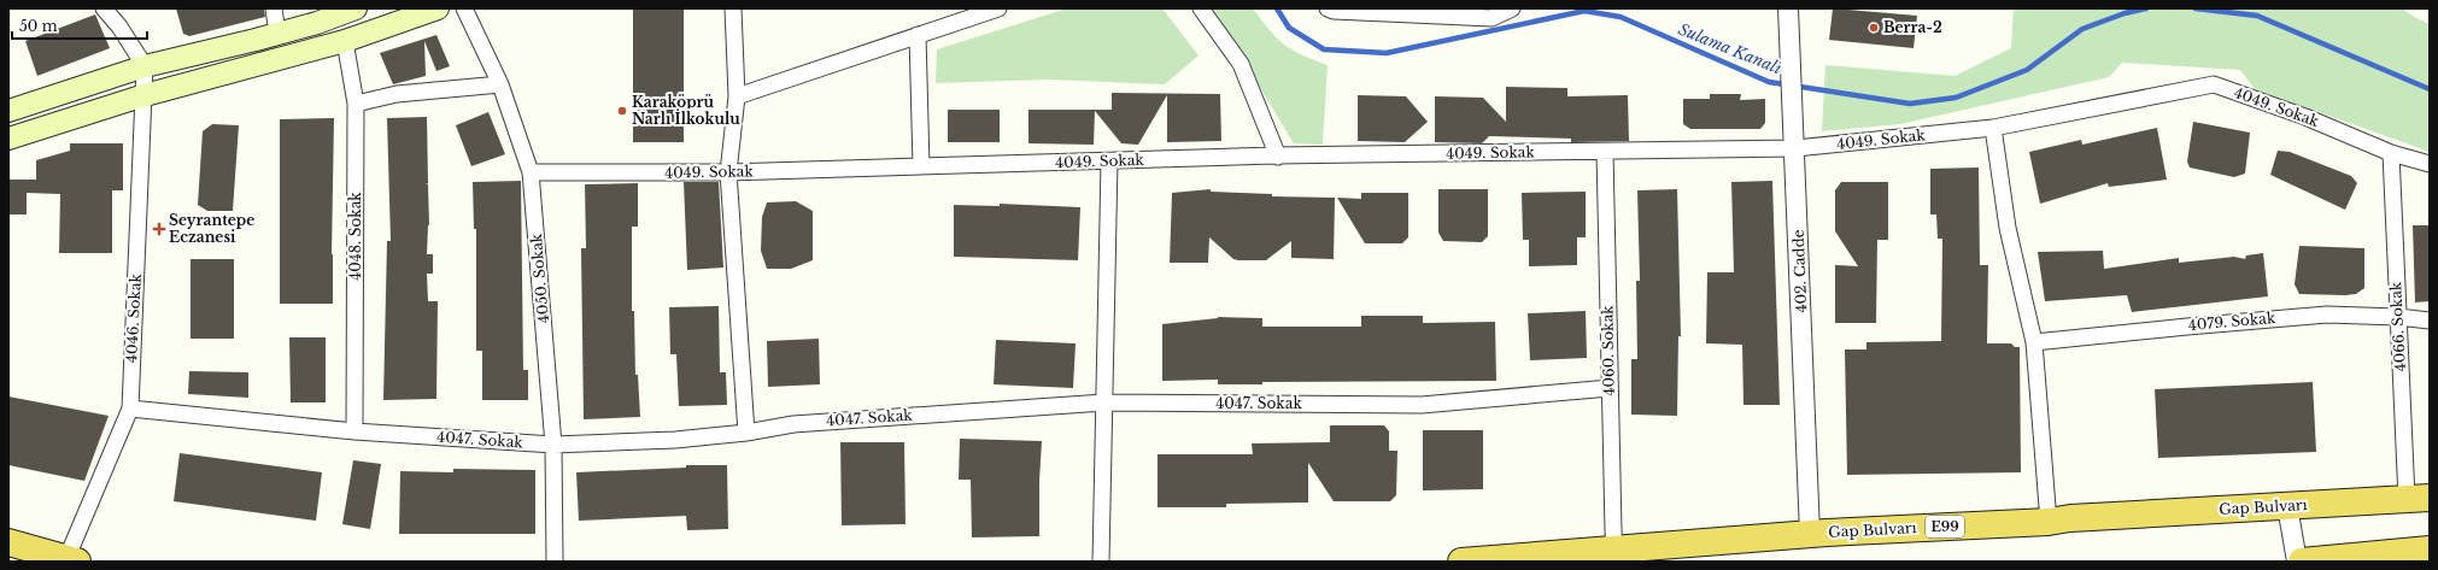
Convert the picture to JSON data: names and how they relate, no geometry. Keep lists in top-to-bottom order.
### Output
{
  "streets": {
    "highway": ["Gap Bulvarı", "E99"],
    "street": [
      "4049. Sokak",
      "4048. Sokak",
      "402. Cadde",
      "4050. Sokak",
      "4046. Sokak",
      "4079. Sokak",
      "4066. Sokak",
      "4060. Sokak",
      "4047. Sokak"
    ]
  },
  "crossings": [
    ["4049. Sokak", "402. Cadde"],
    ["4049. Sokak", "4050. Sokak"],
    ["4049. Sokak", "4066. Sokak"],
    ["4049. Sokak", "4060. Sokak"],
    ["4048. Sokak", "4047. Sokak"],
    ["402. Cadde", "Gap Bulvarı"],
    ["4050. Sokak", "4047. Sokak"],
    ["4046. Sokak", "4047. Sokak"],
    ["4079. Sokak", "4066. Sokak"],
    ["4066. Sokak", "Gap Bulvarı"],
    ["4060. Sokak", "4047. Sokak"],
    ["4060. Sokak", "Gap Bulvarı"]
  ],
  "water": ["Sulama Kanalı"],
  "places": {
    "other": ["Berra-2", "Karaköprü Narlı İlkokulu"],
    "health": ["Seyrantepe Eczanesi"]
  },
  "scale_bar": "50 m"
}
